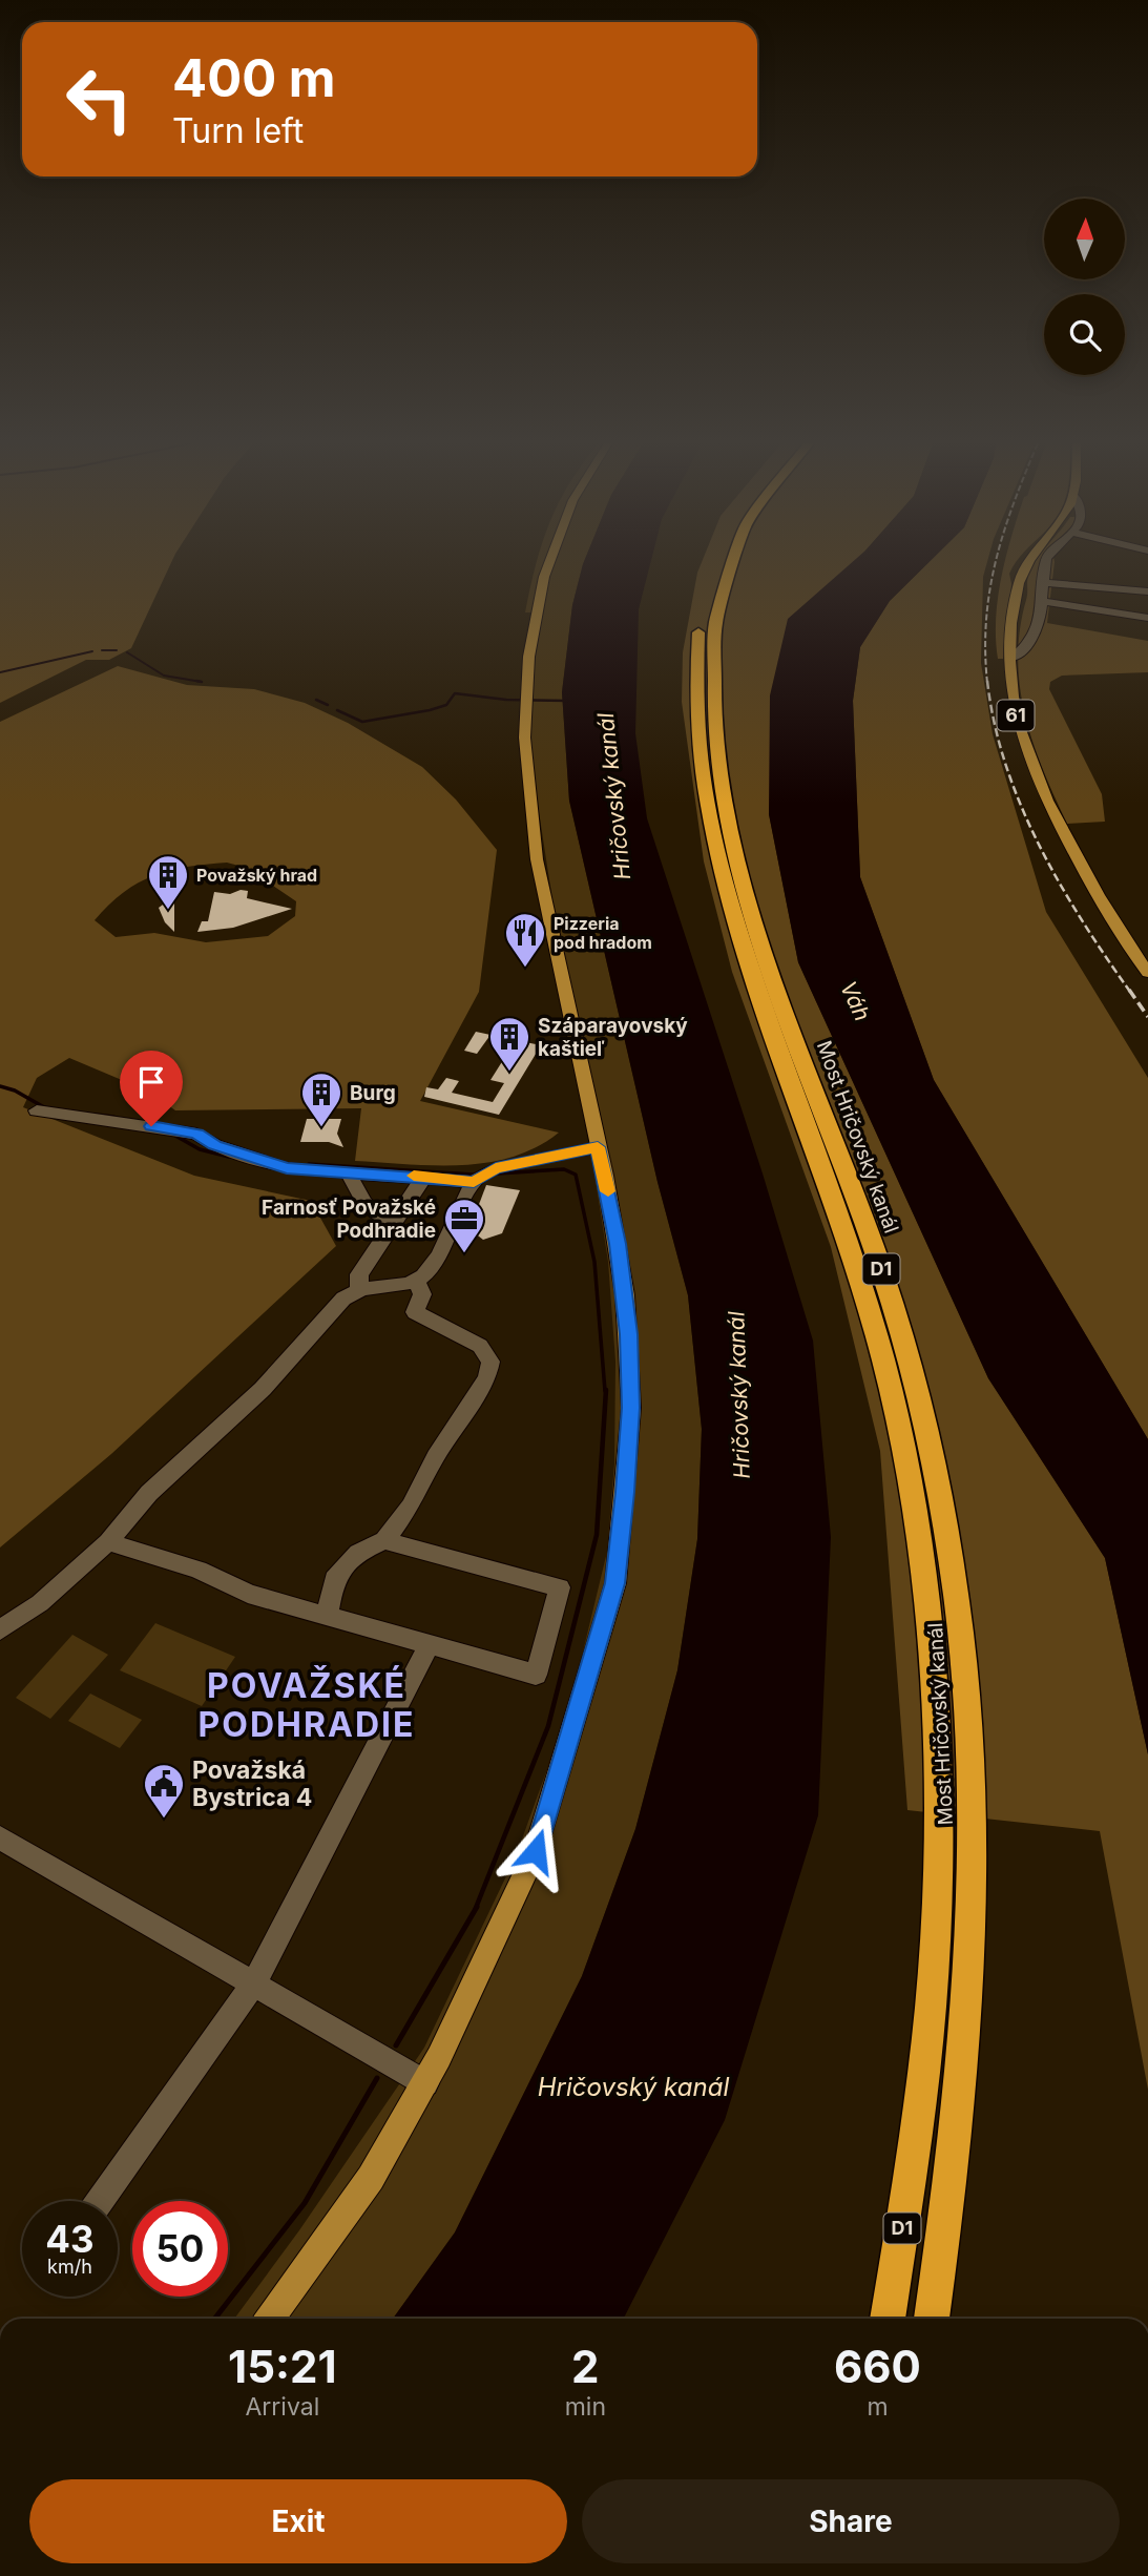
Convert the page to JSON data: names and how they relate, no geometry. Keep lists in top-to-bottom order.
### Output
{
  "streets": {
    "highway": ["Most Hričovský kanál", "D1"],
    "main road": ["61"]
  },
  "districts": ["POVAŽSKÉ PODHRADIE"],
  "water": ["Hričovský kanál", "Váh"],
  "places": {
    "building": ["Považský hrad", "Száparayovský kaštieľ", "Burg"],
    "restaurant": ["Pizzeria pod hradom"],
    "office": ["Farnosť Považské Podhradie"],
    "public building": ["Považská Bystrica 4"]
  },
  "north": "top",
  "page": {
    "turn": ["400 m", "Turn left"],
    "speed": "43 km/h",
    "limit": "50",
    "eta": [
      "15:21",
      "Arrival",
      "2",
      "min",
      "660",
      "m"
    ],
    "buttons": ["Exit", "Share"]
  }
}
